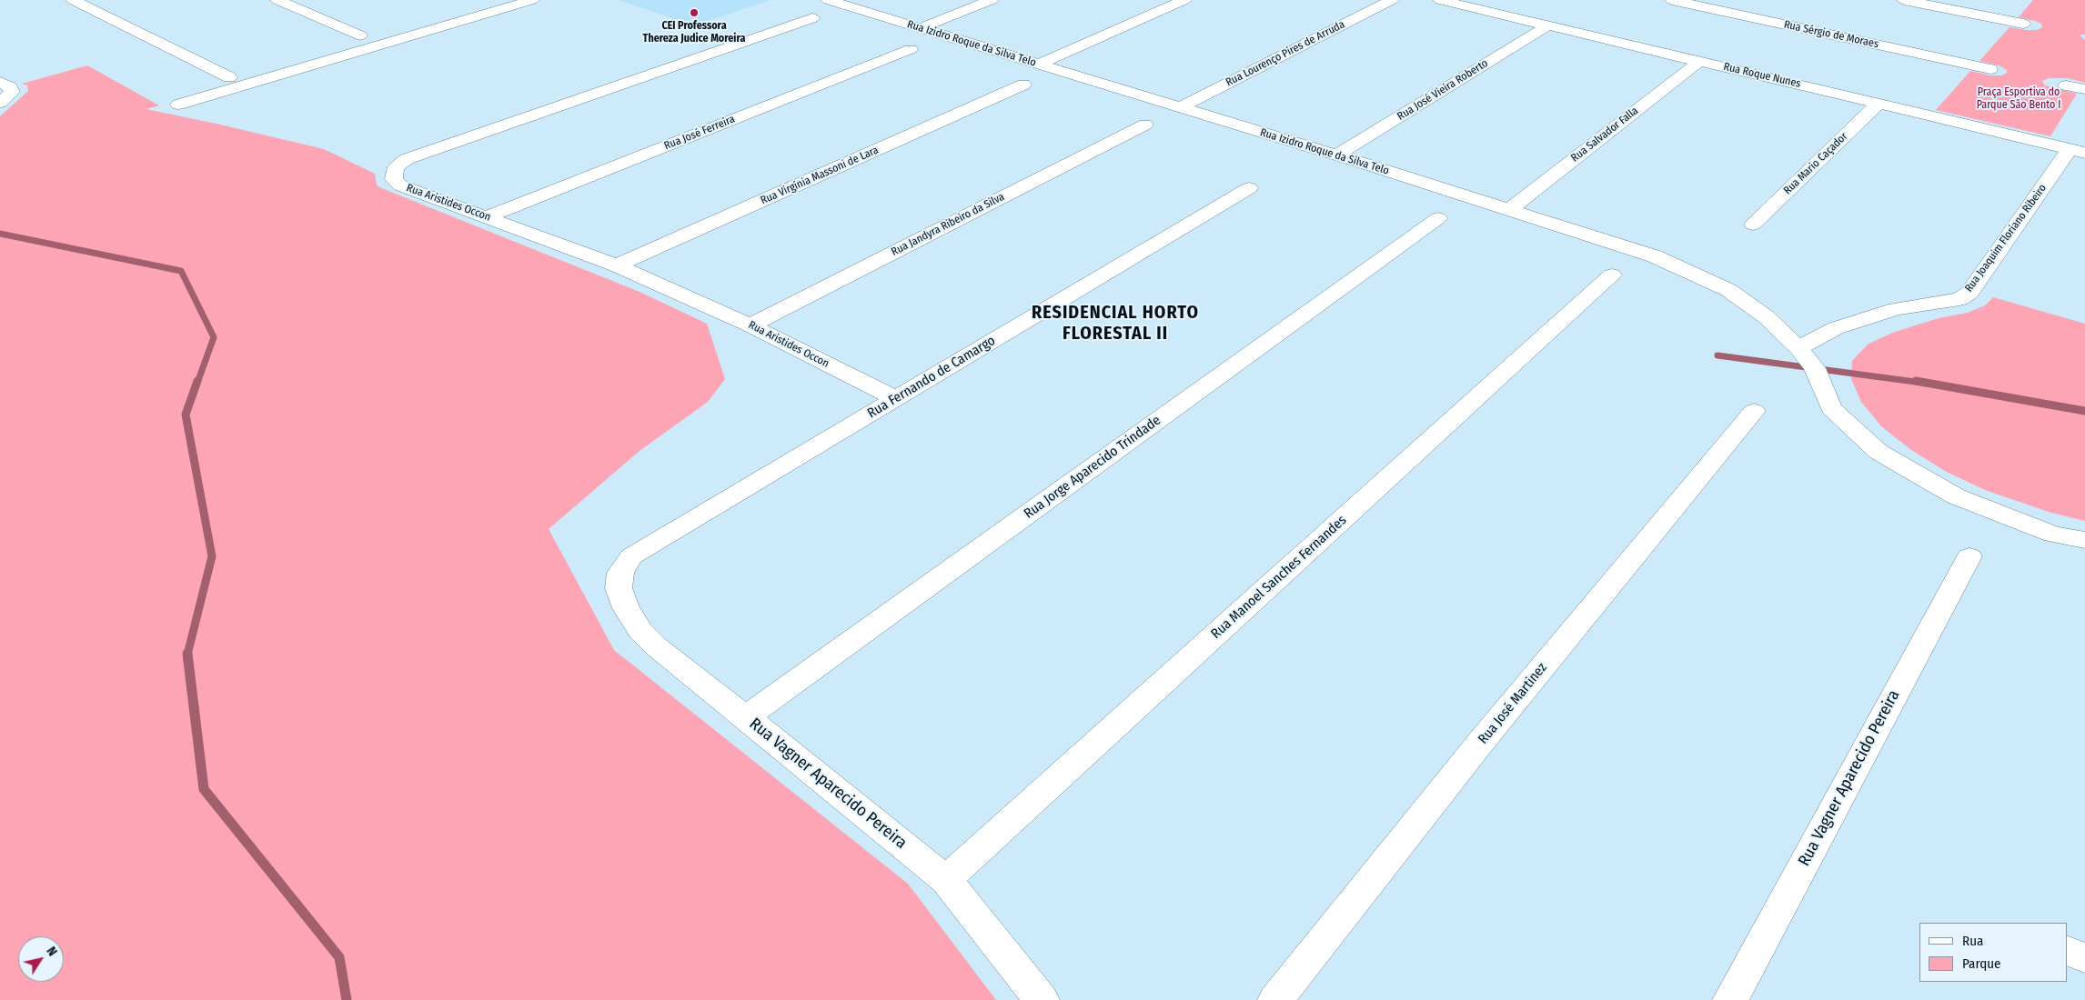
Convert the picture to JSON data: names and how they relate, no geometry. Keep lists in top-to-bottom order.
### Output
{
  "streets": {
    "street": [
      "Rua Sérgio de Moraes",
      "Rua Izidro Roque da Silva Telo",
      "Rua Lourenço Pires de Arruda",
      "Rua Roque Nunes",
      "Rua José Vieira Roberto",
      "Rua José Ferreira",
      "Rua Salvador Falla",
      "Rua Mario Caçador",
      "Rua Virgínia Massoni de Lara",
      "Rua Aristides Occon",
      "Rua Jandyra Ribeiro da Silva",
      "Rua Joaquim Floriano Ribeiro",
      "Rua Fernando de Camargo",
      "Rua Jorge Aparecido Trindade",
      "Rua Manoel Sanches Fernandes",
      "Rua José Martinez",
      "Rua Vagner Aparecido Pereira"
    ]
  },
  "crossings": [
    ["Rua Izidro Roque da Silva Telo", "Rua Lourenço Pires de Arruda"],
    ["Rua Izidro Roque da Silva Telo", "Rua José Vieira Roberto"],
    ["Rua Izidro Roque da Silva Telo", "Rua Salvador Falla"],
    ["Rua Izidro Roque da Silva Telo", "Rua Joaquim Floriano Ribeiro"],
    ["Rua Roque Nunes", "Rua José Vieira Roberto"],
    ["Rua Roque Nunes", "Rua Salvador Falla"],
    ["Rua Roque Nunes", "Rua Mario Caçador"],
    ["Rua Roque Nunes", "Rua Joaquim Floriano Ribeiro"],
    ["Rua José Ferreira", "Rua Aristides Occon"],
    ["Rua Virgínia Massoni de Lara", "Rua Aristides Occon"],
    ["Rua Aristides Occon", "Rua Jandyra Ribeiro da Silva"],
    ["Rua Aristides Occon", "Rua Fernando de Camargo"],
    ["Rua Fernando de Camargo", "Rua Vagner Aparecido Pereira"],
    ["Rua Jorge Aparecido Trindade", "Rua Vagner Aparecido Pereira"],
    ["Rua Manoel Sanches Fernandes", "Rua Vagner Aparecido Pereira"]
  ],
  "districts": ["RESIDENCIAL HORTO FLORESTAL II"],
  "parks": ["Praça Esportiva do Parque São Bento I"],
  "places": ["CEI Professora Thereza Judice Moreira"],
  "legend": ["Rua", "Parque"],
  "north": "top right"
}
